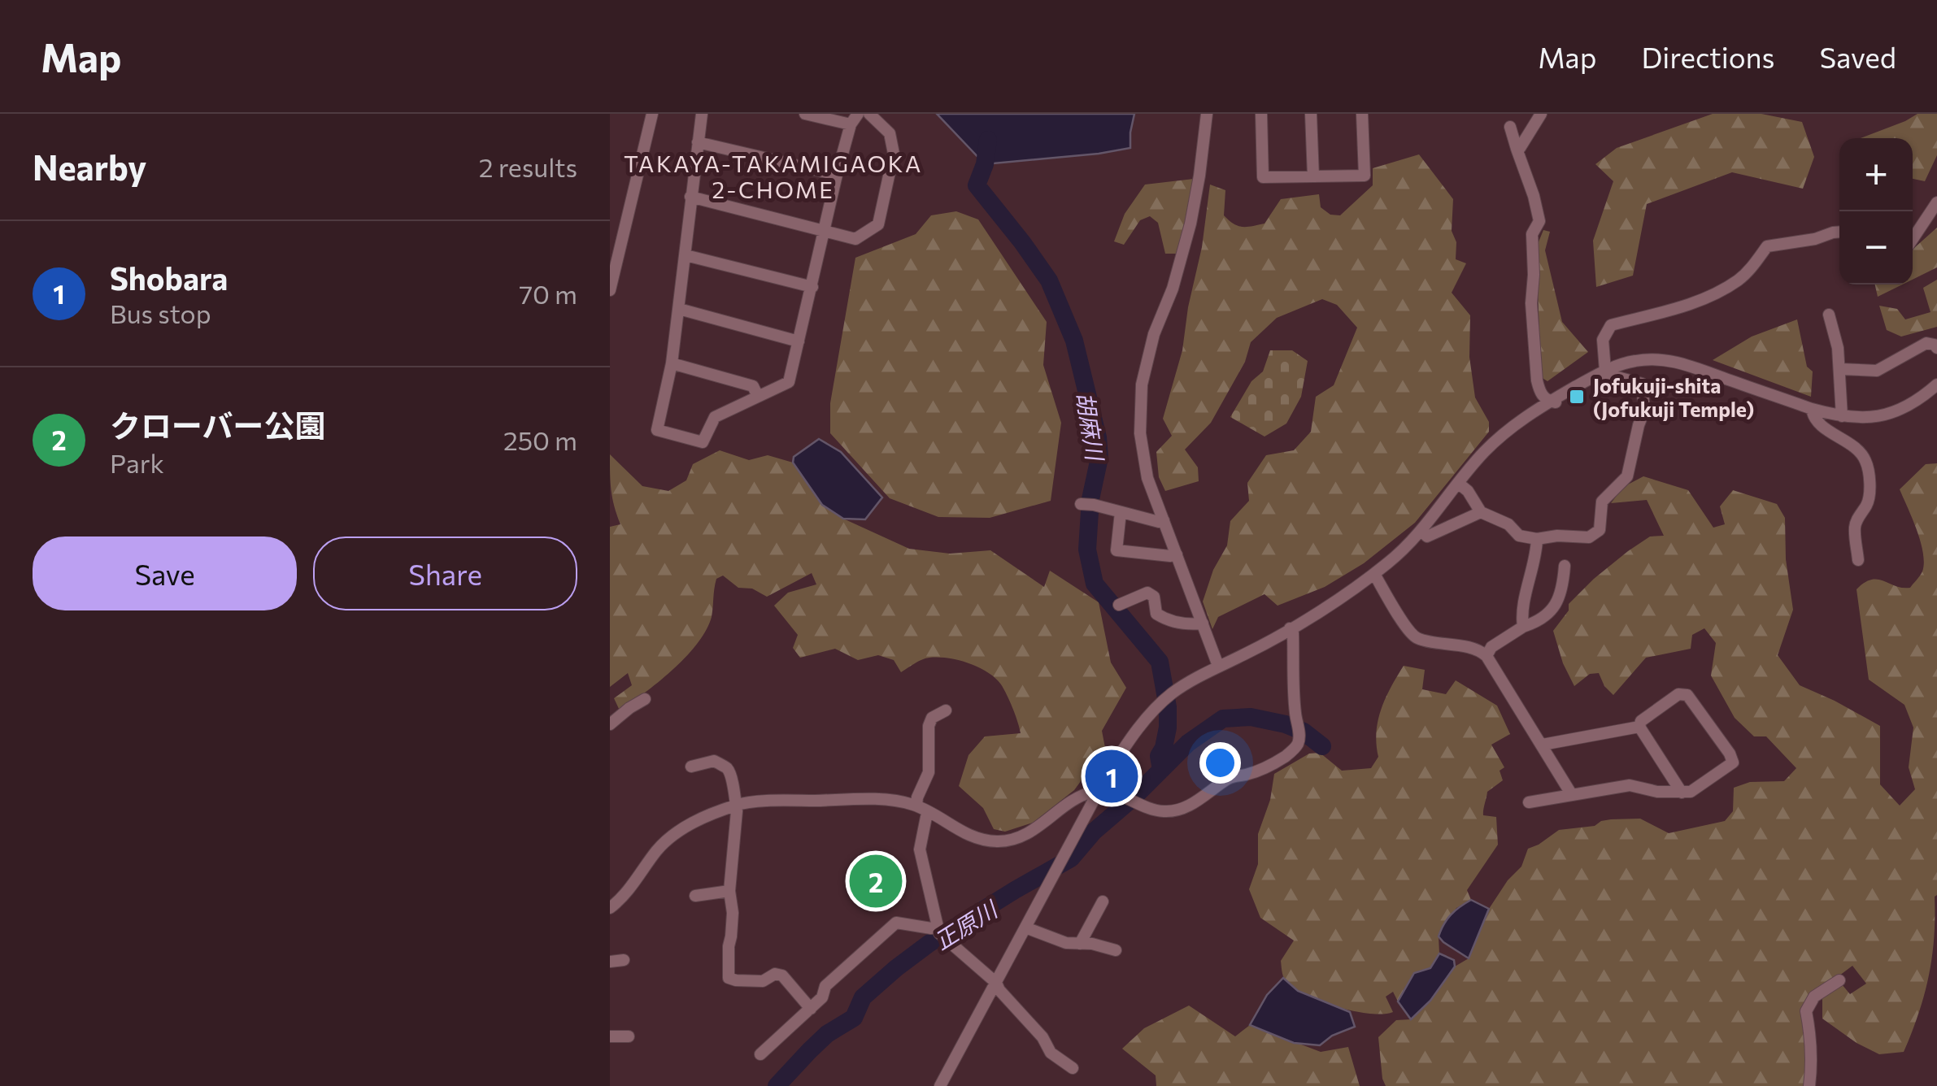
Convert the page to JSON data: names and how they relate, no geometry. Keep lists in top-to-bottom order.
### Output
{
  "districts": ["TAKAYA-TAKAMIGAOKA 2-CHOME"],
  "water": ["胡麻川", "正原川"],
  "places": {
    "transit": ["Jofukuji-shita (Jofukuji Temple)"]
  },
  "page": {
    "header": "Map",
    "nav": ["Map", "Directions", "Saved"],
    "heading": ["Nearby", "2 results"],
    "map_buttons": ["+", "−"],
    "list": [
      {
        "mark": "1",
        "name": "Shobara",
        "note": "Bus stop",
        "value": "70 m"
      },
      {
        "mark": "2",
        "name": "クローバー公園",
        "note": "Park",
        "value": "250 m"
      }
    ],
    "buttons": ["Save", "Share"],
    "pins": ["1", "2"]
  }
}
